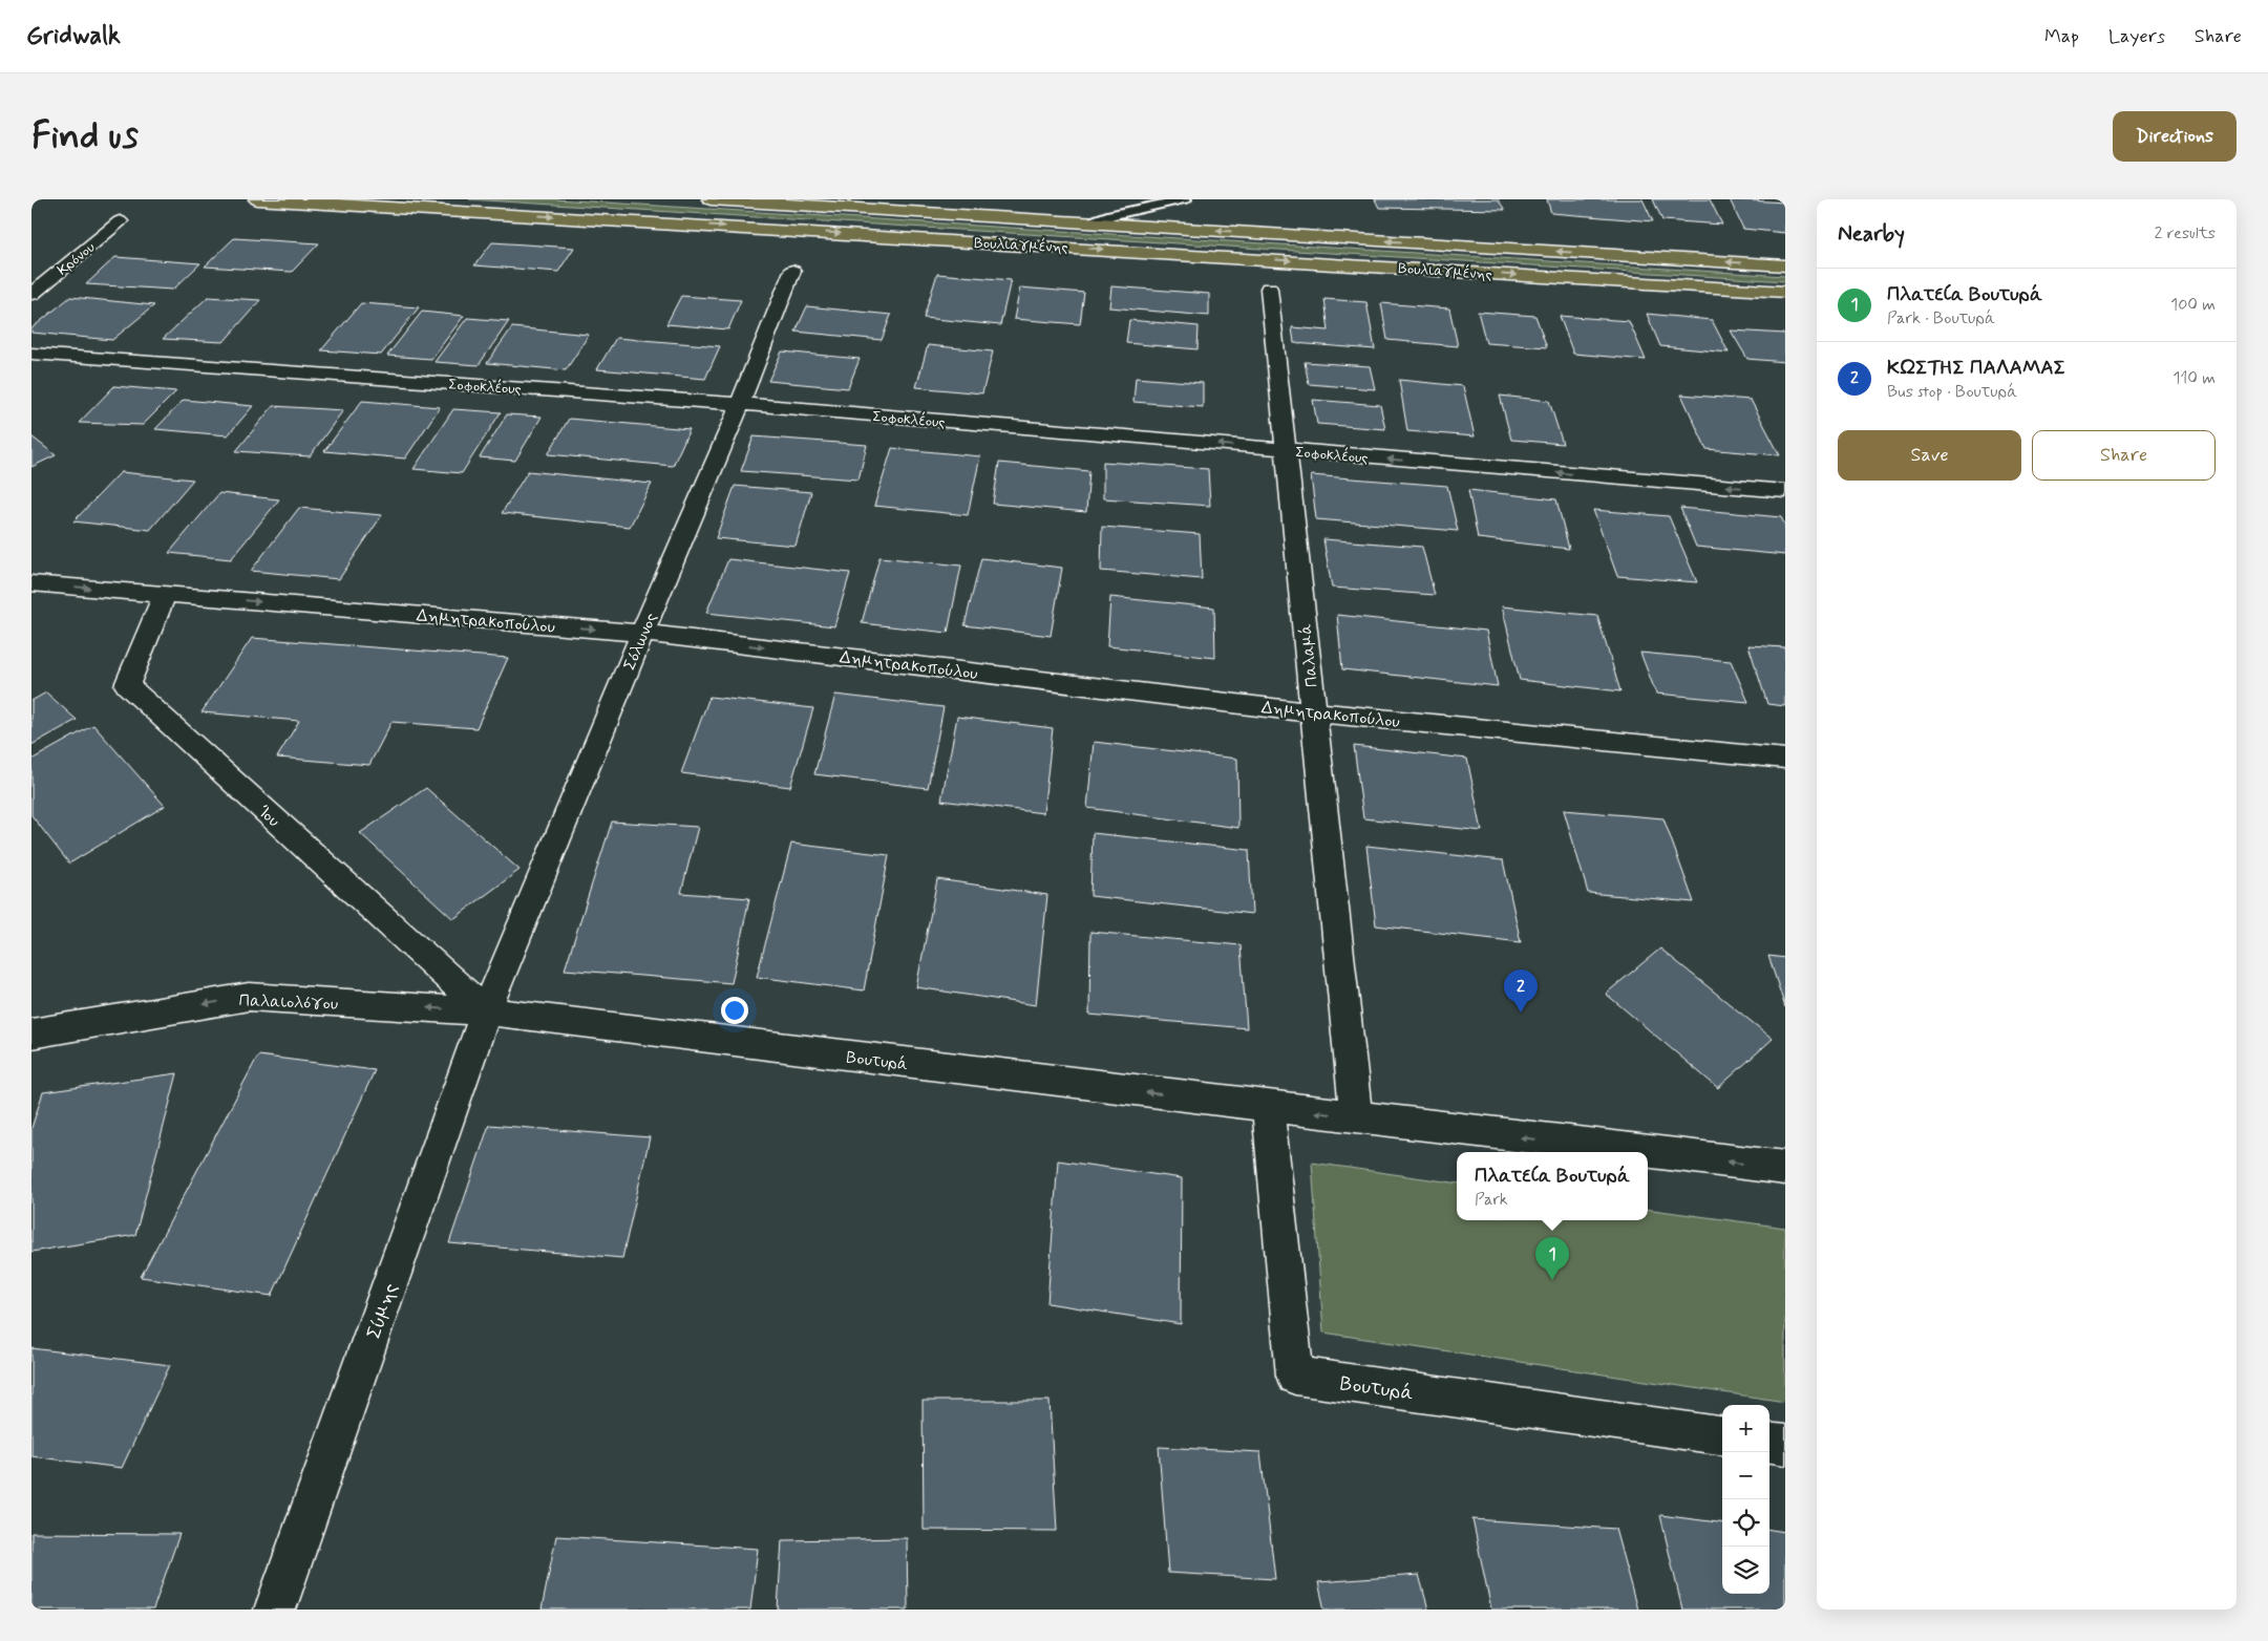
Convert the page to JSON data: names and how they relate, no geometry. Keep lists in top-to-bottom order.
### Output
{
  "streets": {
    "main road": ["Βουλιαγμένης"],
    "street": [
      "Κρόνου",
      "Σοφοκλέους",
      "Δημητρακοπούλου",
      "Σόλωνος",
      "Παλαμά",
      "Ίου",
      "Παλαιολόγου",
      "Βουτυρά",
      "Σύμης"
    ]
  },
  "crossings": [
    ["Σοφοκλέους", "Σόλωνος"],
    ["Σοφοκλέους", "Παλαμά"],
    ["Δημητρακοπούλου", "Σόλωνος"],
    ["Δημητρακοπούλου", "Παλαμά"],
    ["Δημητρακοπούλου", "Ίου"],
    ["Σόλωνος", "Ίου"],
    ["Σόλωνος", "Παλαιολόγου"],
    ["Σόλωνος", "Βουτυρά"],
    ["Σόλωνος", "Σύμης"],
    ["Παλαμά", "Βουτυρά"],
    ["Ίου", "Παλαιολόγου"],
    ["Ίου", "Βουτυρά"],
    ["Ίου", "Σύμης"],
    ["Παλαιολόγου", "Βουτυρά"],
    ["Παλαιολόγου", "Σύμης"],
    ["Βουτυρά", "Σύμης"]
  ],
  "one_way": [
    "Σοφοκλέους",
    "Δημητρακοπούλου",
    "Παλαιολόγου",
    "Βουτυρά"
  ],
  "page": {
    "header": "Gridwalk",
    "nav": ["Map", "Layers", "Share"],
    "buttons": [
      "Directions",
      ["Save", "Share"]
    ],
    "title": "Find us",
    "heading": ["Nearby", "2 results"],
    "list": [
      {
        "mark": "1",
        "name": "Πλατεία Βουτυρά",
        "note": "Park · Βουτυρά",
        "value": "100 m"
      },
      {
        "mark": "2",
        "name": "ΚΩΣΤΗΣ ΠΑΛΑΜΑΣ",
        "note": "Bus stop · Βουτυρά",
        "value": "110 m"
      }
    ],
    "pins": ["2", "1"],
    "popup": ["Πλατεία Βουτυρά", "Park"],
    "map_buttons": ["+", "−"]
  }
}
